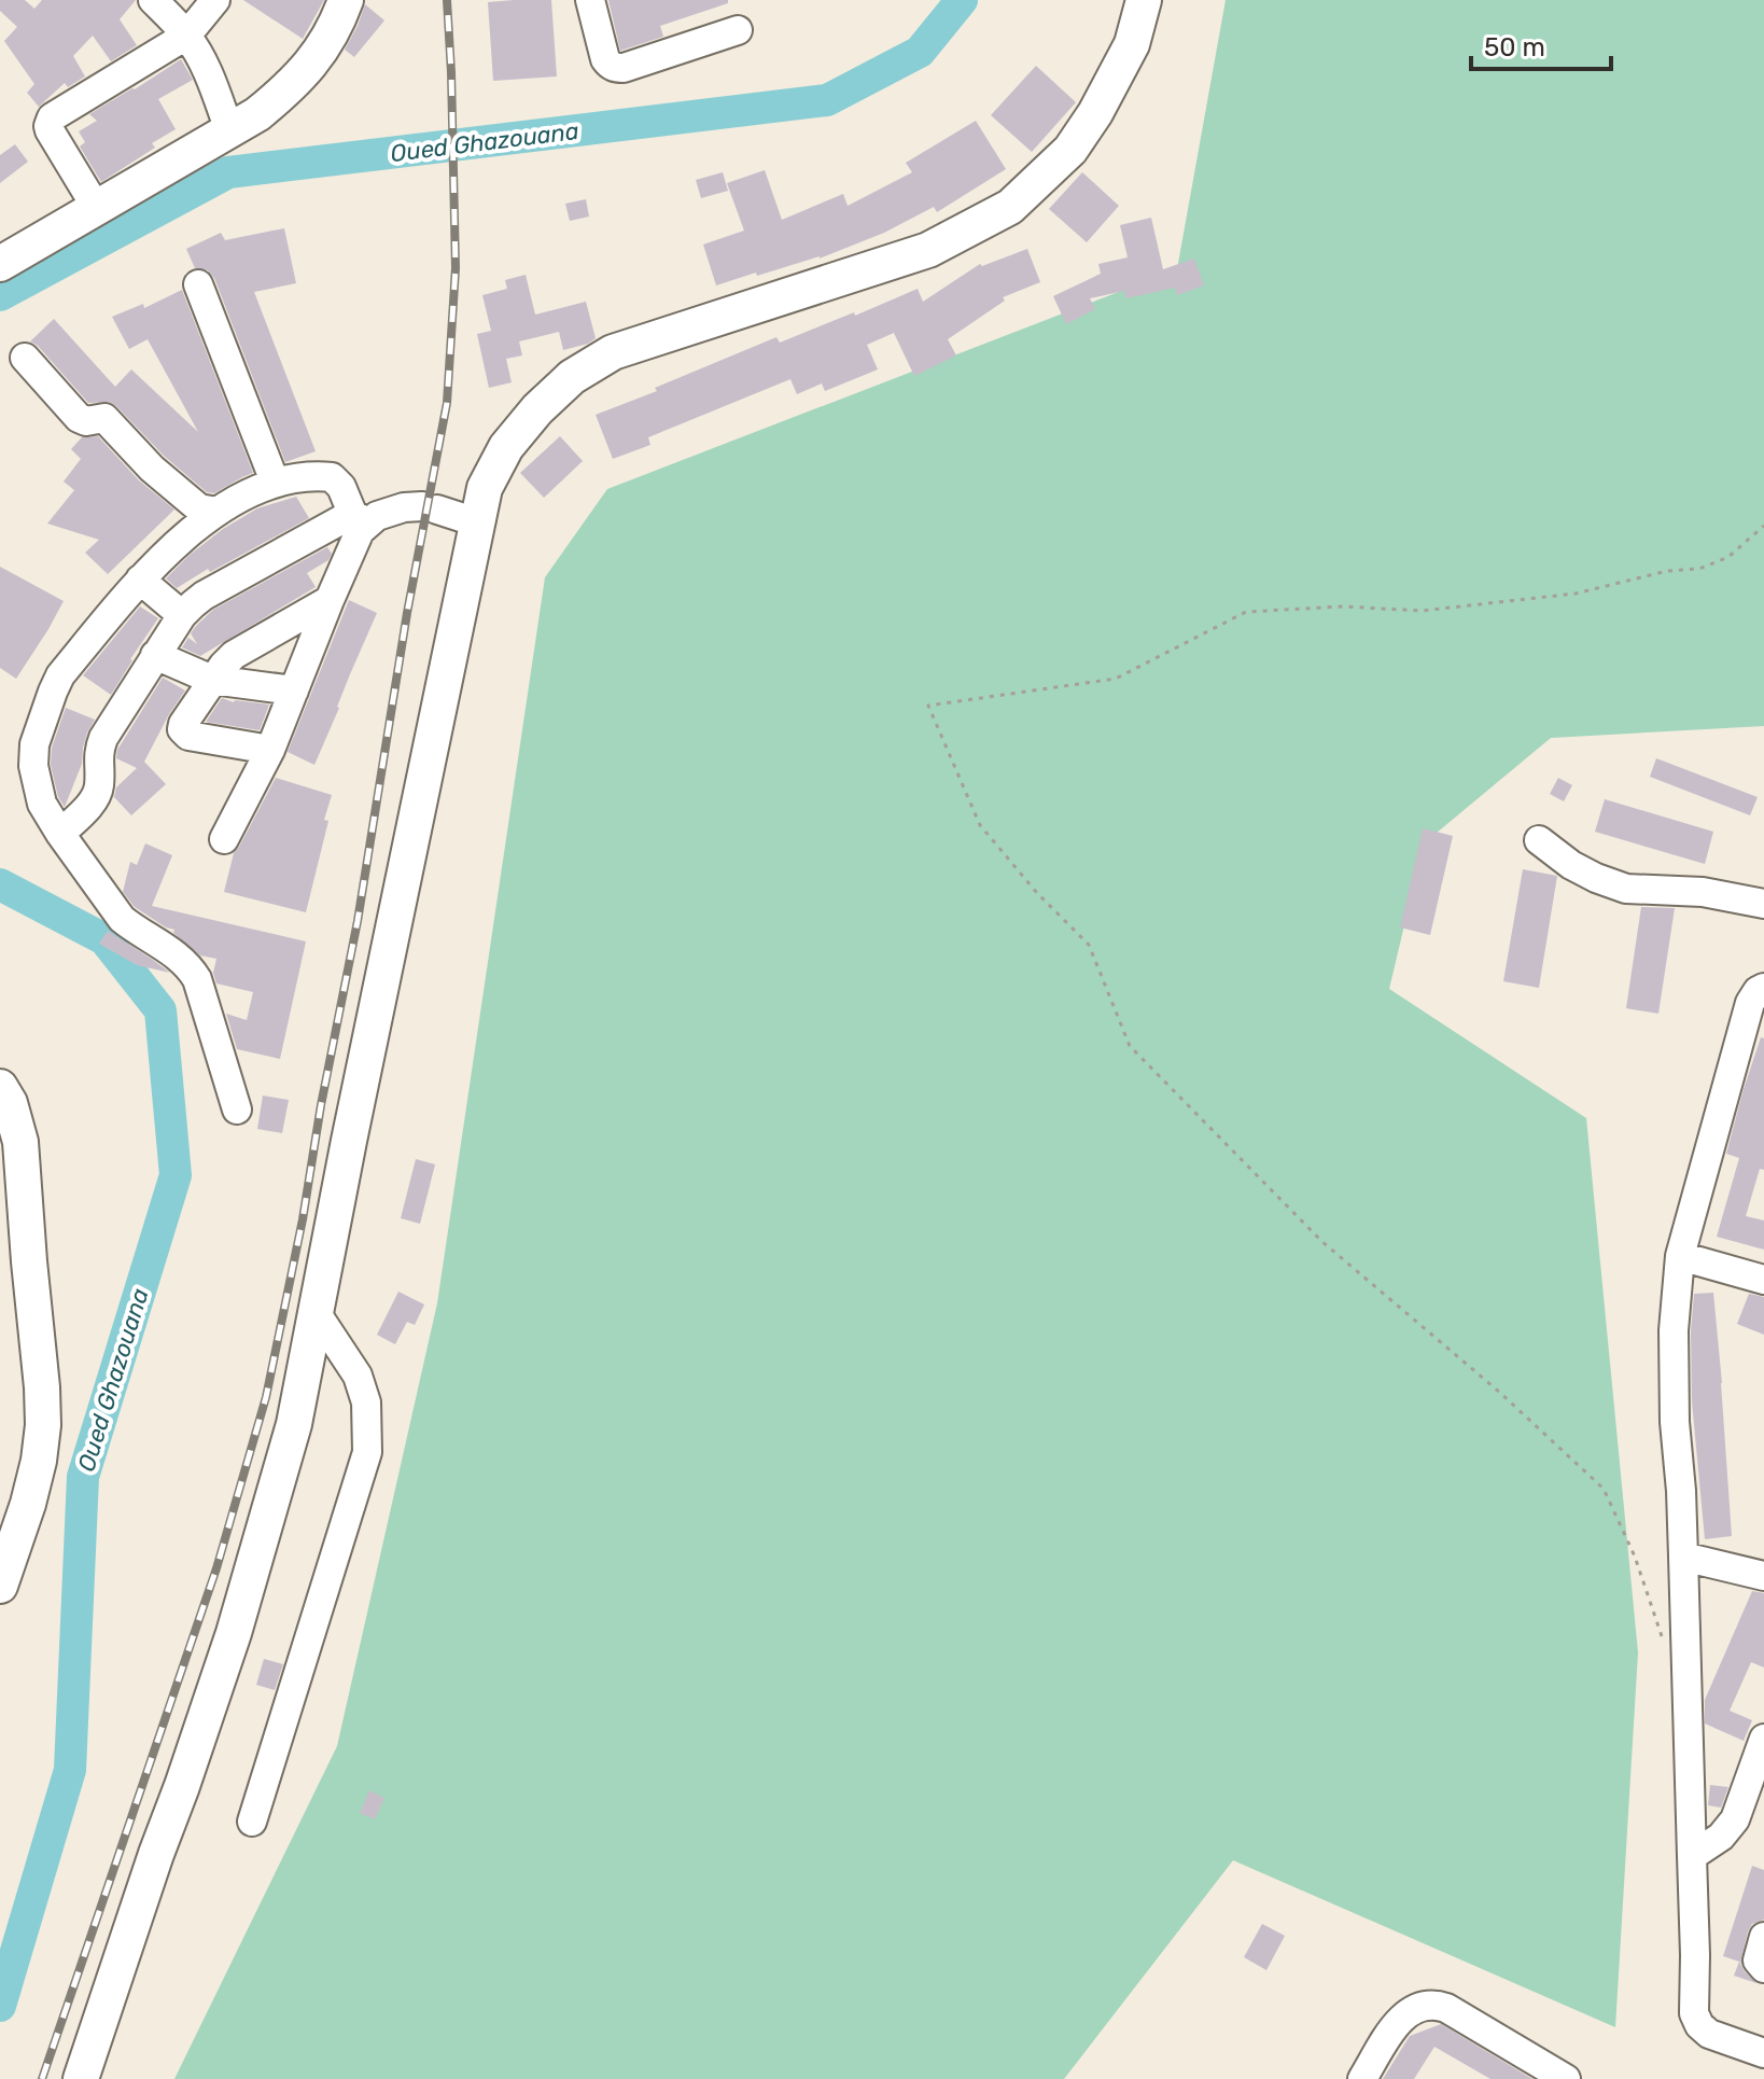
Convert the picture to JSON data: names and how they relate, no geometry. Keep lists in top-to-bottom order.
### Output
{
  "water": ["Oued Ghazouana"],
  "scale_bar": "50 m"
}
